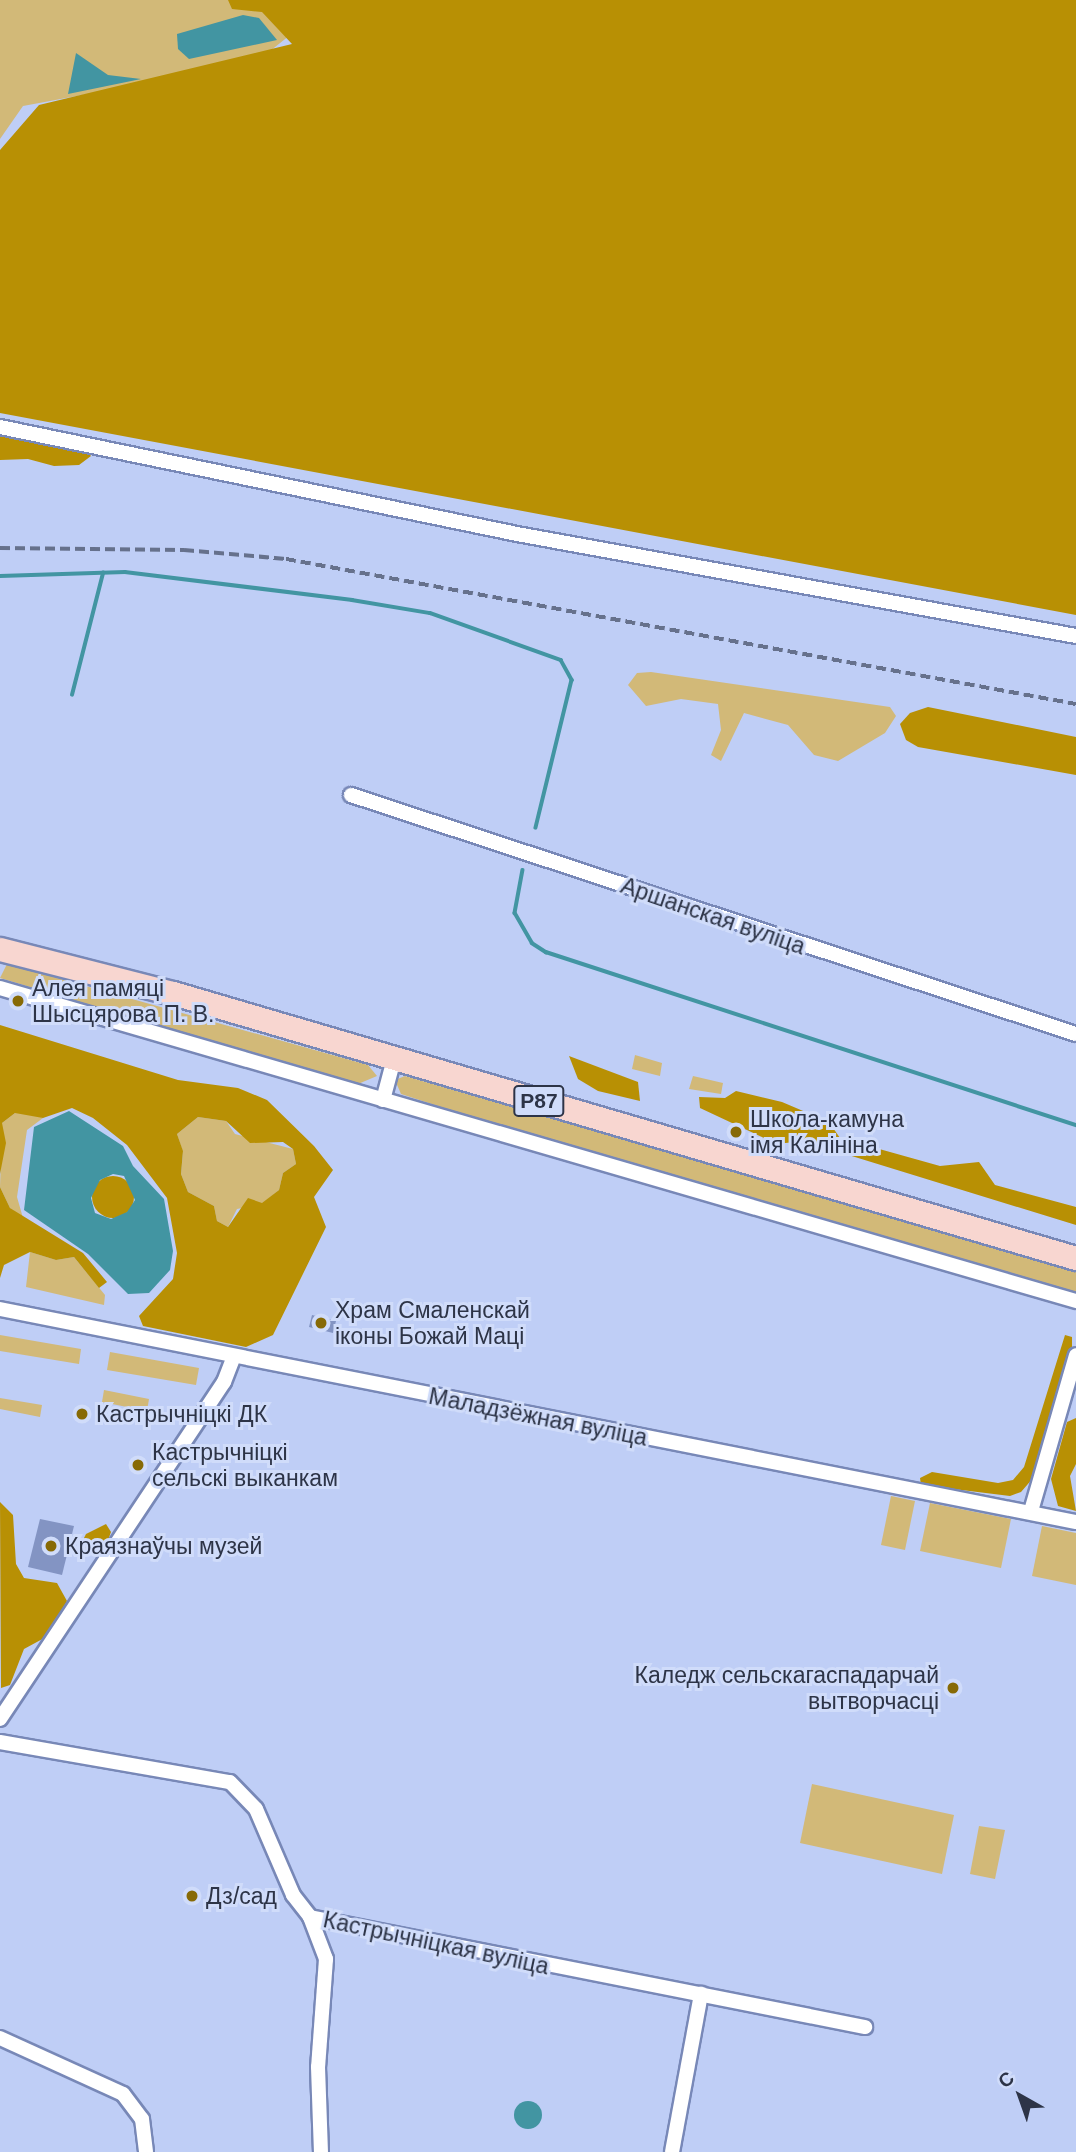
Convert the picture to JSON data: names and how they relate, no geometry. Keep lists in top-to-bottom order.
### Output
{
  "streets": {
    "main road": ["Р87"],
    "street": ["Аршанская вуліца", "Маладзёжная вуліца", "Кастрычніцкая вуліца"]
  },
  "places": [
    "Алея памяці Шысцярова П. В.",
    "Школа-камуна імя Калініна",
    "Храм Смаленскай іконы Божай Маці",
    "Кастрычніцкі ДК",
    "Кастрычніцкі сельскі выканкам",
    "Краязнаўчы музей",
    "Каледж сельскагаспадарчай вытворчасці",
    "Дз/сад"
  ],
  "north": "top left"
}
